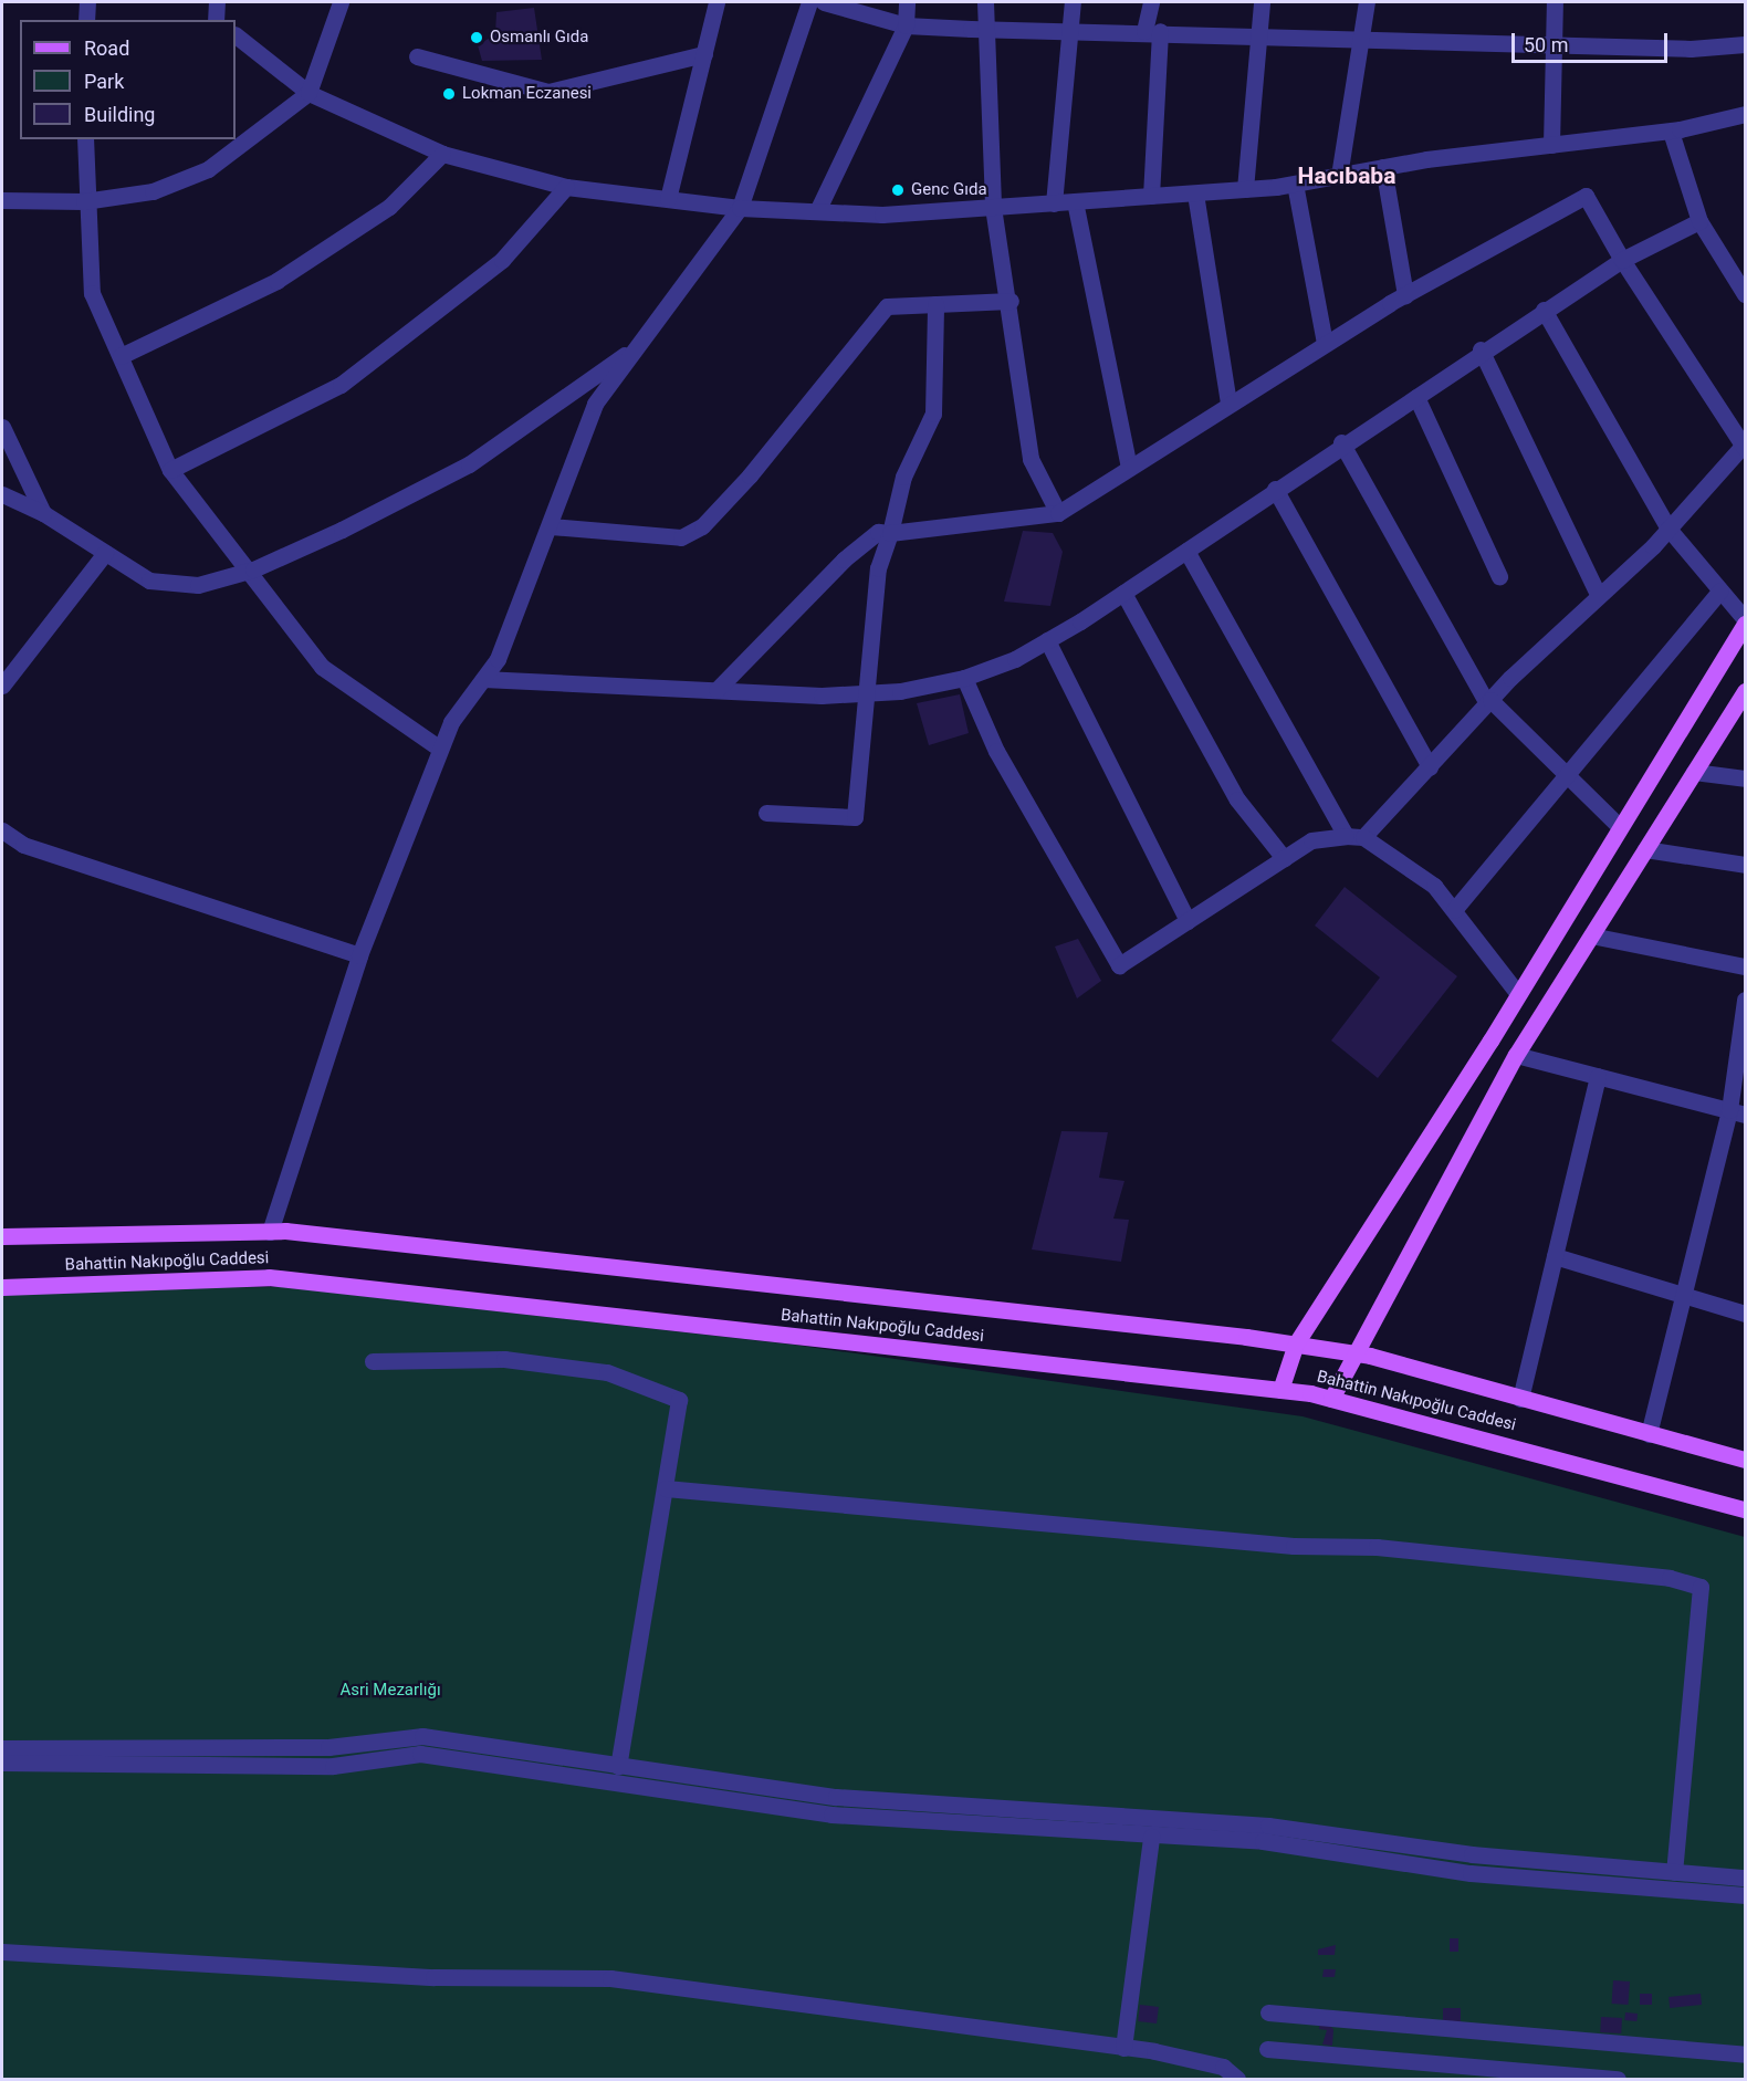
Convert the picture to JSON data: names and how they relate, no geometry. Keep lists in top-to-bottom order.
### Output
{
  "streets": {
    "main road": ["Bahattin Nakıpoğlu Caddesi"]
  },
  "districts": ["Hacıbaba"],
  "parks": ["Asri Mezarlığı"],
  "places": ["Osmanlı Gıda", "Lokman Eczanesi", "Genc Gıda"],
  "legend": ["Road", "Park", "Building"],
  "scale_bar": "50 m"
}
